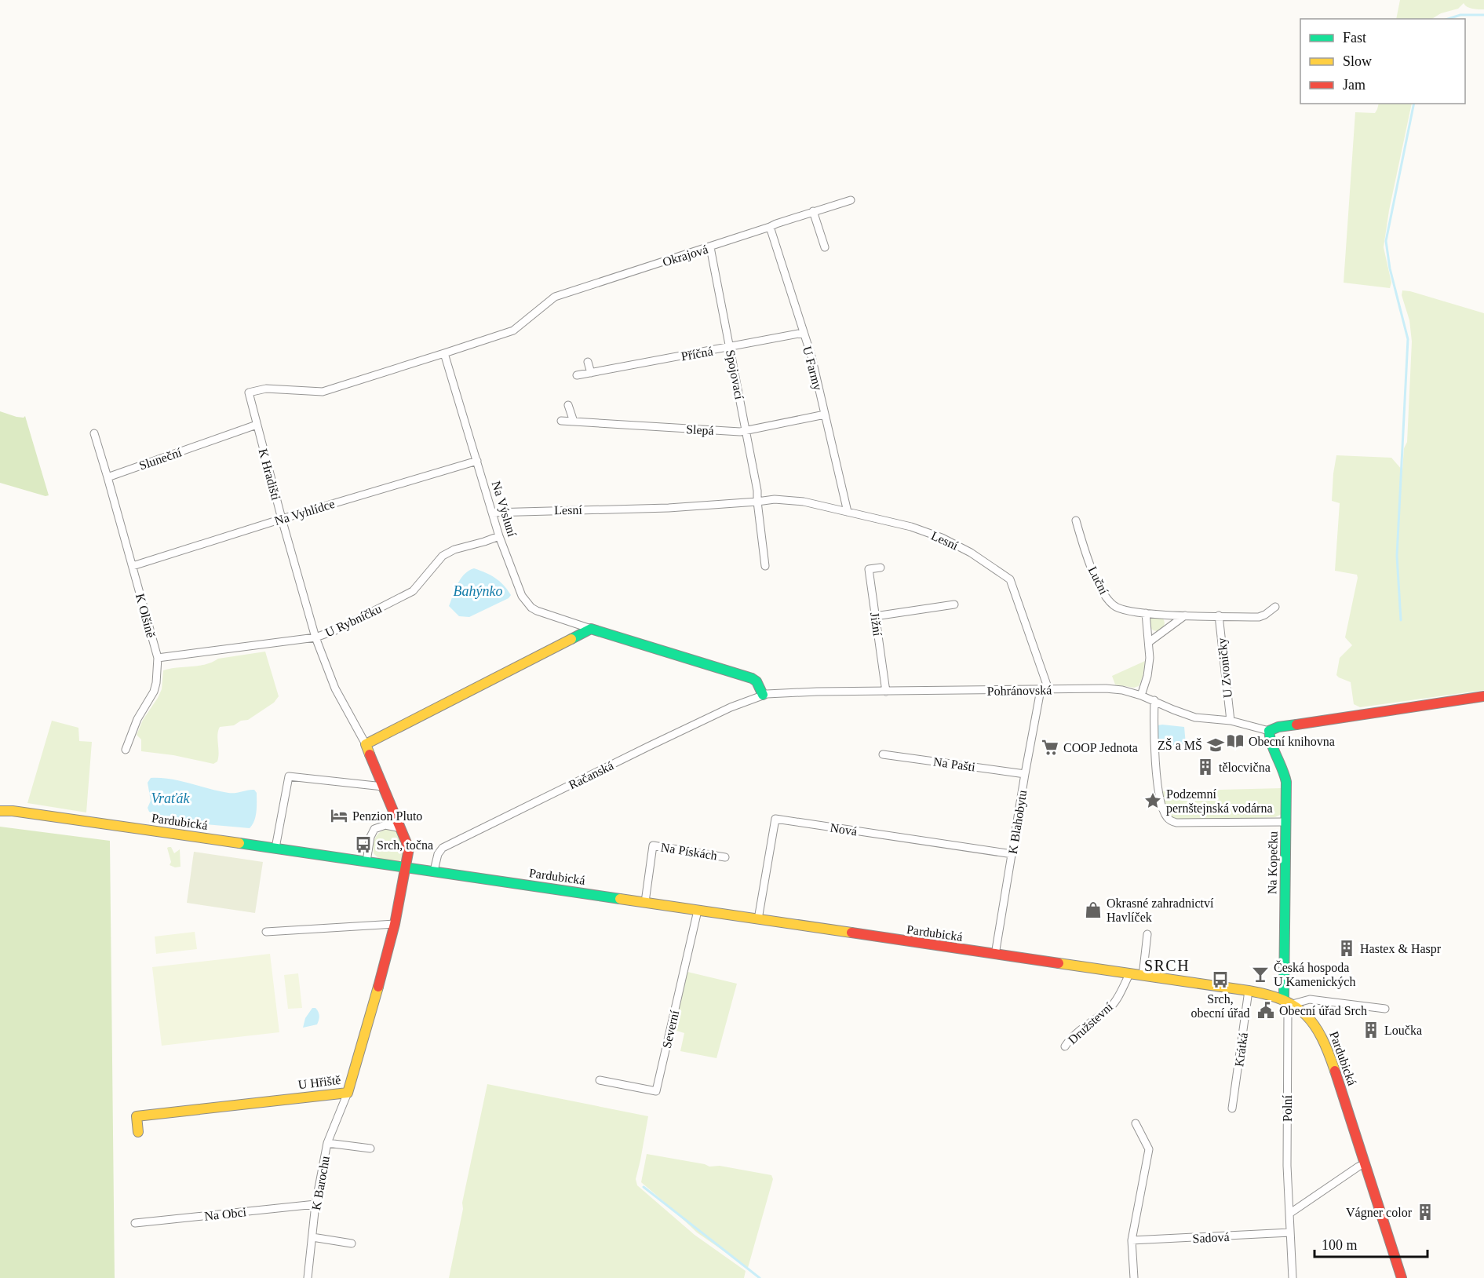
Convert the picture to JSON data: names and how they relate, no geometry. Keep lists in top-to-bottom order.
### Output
{
  "streets": {
    "street": [
      "Okrajová",
      "Příčná",
      "U Farmy",
      "Spojovací",
      "Slepá",
      "Sluneční",
      "K Hradišti",
      "Na Výsluní",
      "Lesní",
      "Na Vyhlídce",
      "Luční",
      "K Olšině",
      "U Rybníčku",
      "Jižní",
      "U Zvoničky",
      "Pohránovská",
      "Na Pašti",
      "Račanská",
      "Pardubická",
      "K Blahobytu",
      "Nová",
      "Na Pískách",
      "Na Kopečku",
      "Družstevní",
      "Severní",
      "Krátká",
      "U Hřiště",
      "Polní",
      "K Barochu",
      "Na Obci",
      "Sadová"
    ]
  },
  "crossings": [
    ["Okrajová", "U Farmy"],
    ["Okrajová", "Spojovací"],
    ["Okrajová", "K Hradišti"],
    ["Okrajová", "Na Výsluní"],
    ["Příčná", "U Farmy"],
    ["Příčná", "Spojovací"],
    ["U Farmy", "Slepá"],
    ["U Farmy", "Lesní"],
    ["Spojovací", "Slepá"],
    ["Spojovací", "Lesní"],
    ["Sluneční", "K Hradišti"],
    ["Sluneční", "K Olšině"],
    ["K Hradišti", "Na Výsluní"],
    ["K Hradišti", "Na Vyhlídce"],
    ["K Hradišti", "U Rybníčku"],
    ["Na Výsluní", "Lesní"],
    ["Na Výsluní", "Na Vyhlídce"],
    ["Na Výsluní", "U Rybníčku"],
    ["Na Výsluní", "Pohránovská"],
    ["Na Výsluní", "Račanská"],
    ["Lesní", "Pohránovská"],
    ["Lesní", "K Blahobytu"],
    ["Na Vyhlídce", "K Olšině"],
    ["K Olšině", "U Rybníčku"],
    ["Jižní", "Pohránovská"],
    ["U Zvoničky", "Pohránovská"],
    ["Pohránovská", "Račanská"],
    ["Pohránovská", "K Blahobytu"],
    ["Pohránovská", "Na Kopečku"],
    ["Na Pašti", "K Blahobytu"],
    ["Račanská", "Pardubická"],
    ["Pardubická", "K Blahobytu"],
    ["Pardubická", "Nová"],
    ["Pardubická", "Na Pískách"],
    ["Pardubická", "Na Kopečku"],
    ["Pardubická", "Družstevní"],
    ["Pardubická", "Severní"],
    ["Pardubická", "Krátká"],
    ["Pardubická", "U Hřiště"],
    ["Pardubická", "Polní"],
    ["K Blahobytu", "Nová"],
    ["U Hřiště", "K Barochu"],
    ["Polní", "Sadová"],
    ["K Barochu", "Na Obci"]
  ],
  "districts": ["SRCH"],
  "water": ["Bahýnko", "Vraťák"],
  "places": {
    "library": ["Obecní knihovna"],
    "school or university": ["ZŠ a MŠ"],
    "supermarket": ["COOP Jednota"],
    "building": [
      "tělocvična",
      "Hastex & Haspr",
      "Loučka",
      "Vágner color"
    ],
    "place": ["Podzemní pernštejnská vodárna"],
    "hotel": ["Penzion Pluto"],
    "bus stop": ["Srch, točna", "Srch, obecní úřad"],
    "shop": ["Okrasné zahradnictví Havlíček"],
    "bar": ["Česká hospoda U Kamenických"],
    "public building": ["Obecní úřad Srch"]
  },
  "legend": ["Fast", "Slow", "Jam"],
  "scale_bar": "100 m"
}
